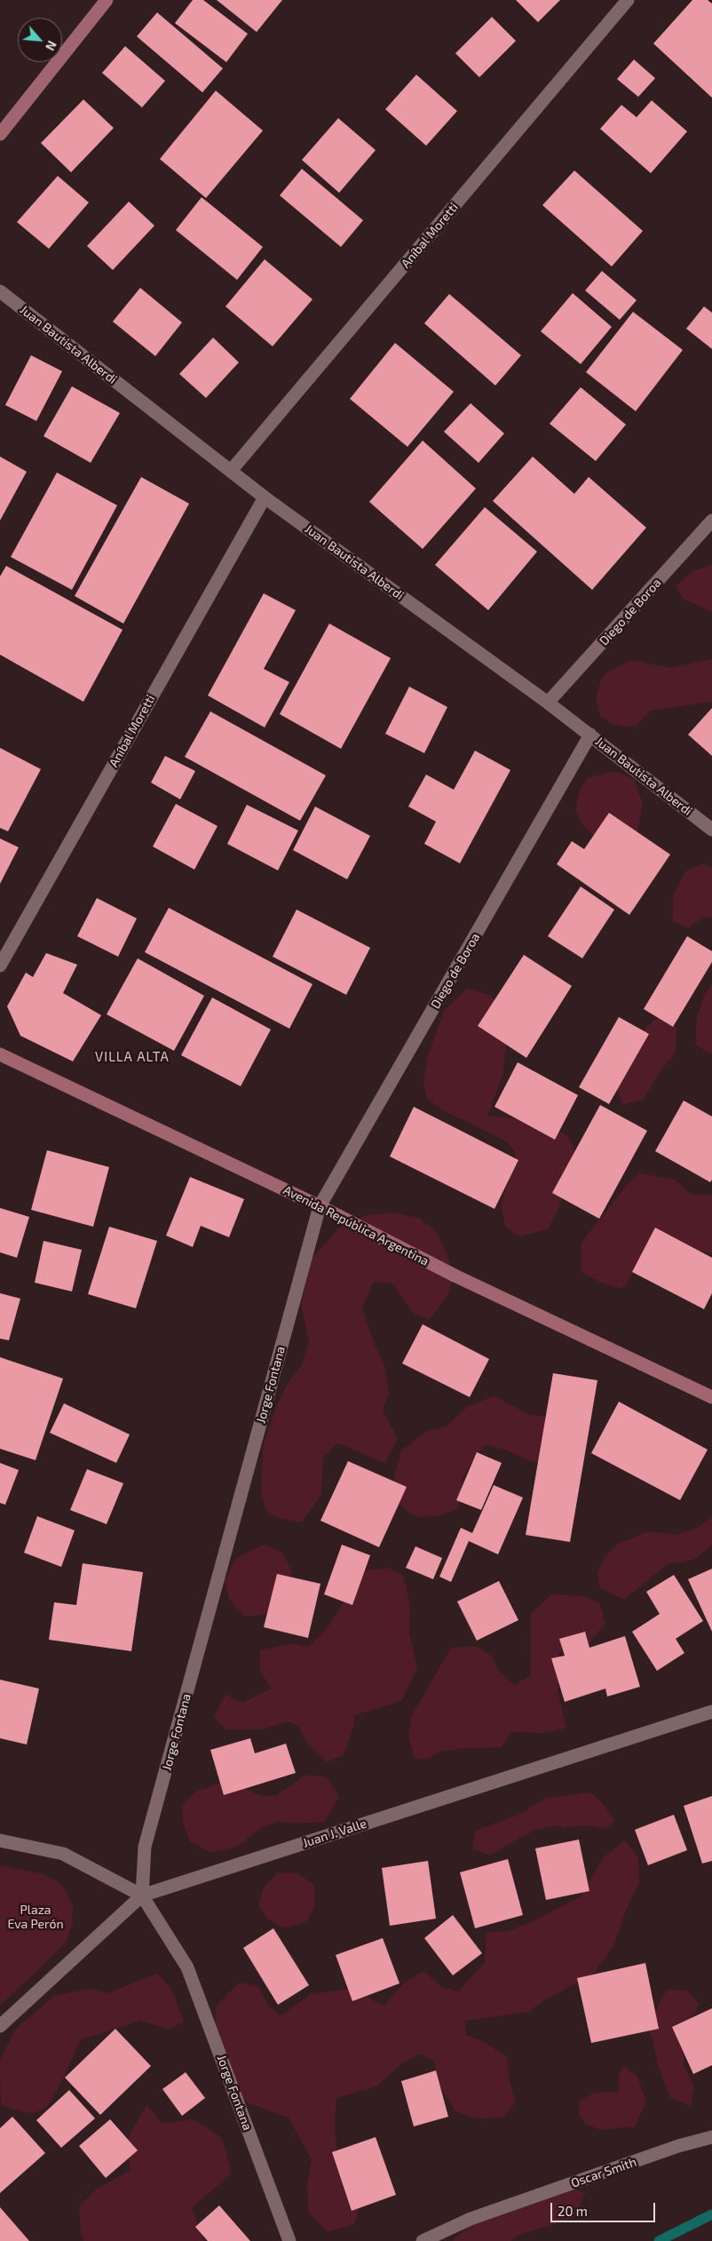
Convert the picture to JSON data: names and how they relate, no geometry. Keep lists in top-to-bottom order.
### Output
{
  "streets": {
    "main road": ["Avenida República Argentina"],
    "street": [
      "Aníbal Moretti",
      "Juan Bautista Alberdi",
      "Diego de Boroa",
      "Jorge Fontana",
      "Juan J. Valle",
      "Oscar Smith"
    ]
  },
  "crossings": [
    ["Aníbal Moretti", "Juan Bautista Alberdi"],
    ["Juan Bautista Alberdi", "Diego de Boroa"],
    ["Diego de Boroa", "Avenida República Argentina"],
    ["Diego de Boroa", "Jorge Fontana"],
    ["Avenida República Argentina", "Jorge Fontana"],
    ["Jorge Fontana", "Juan J. Valle"]
  ],
  "districts": ["VILLA ALTA"],
  "parks": ["Plaza Eva Perón"],
  "scale_bar": "20 m",
  "north": "bottom right"
}
